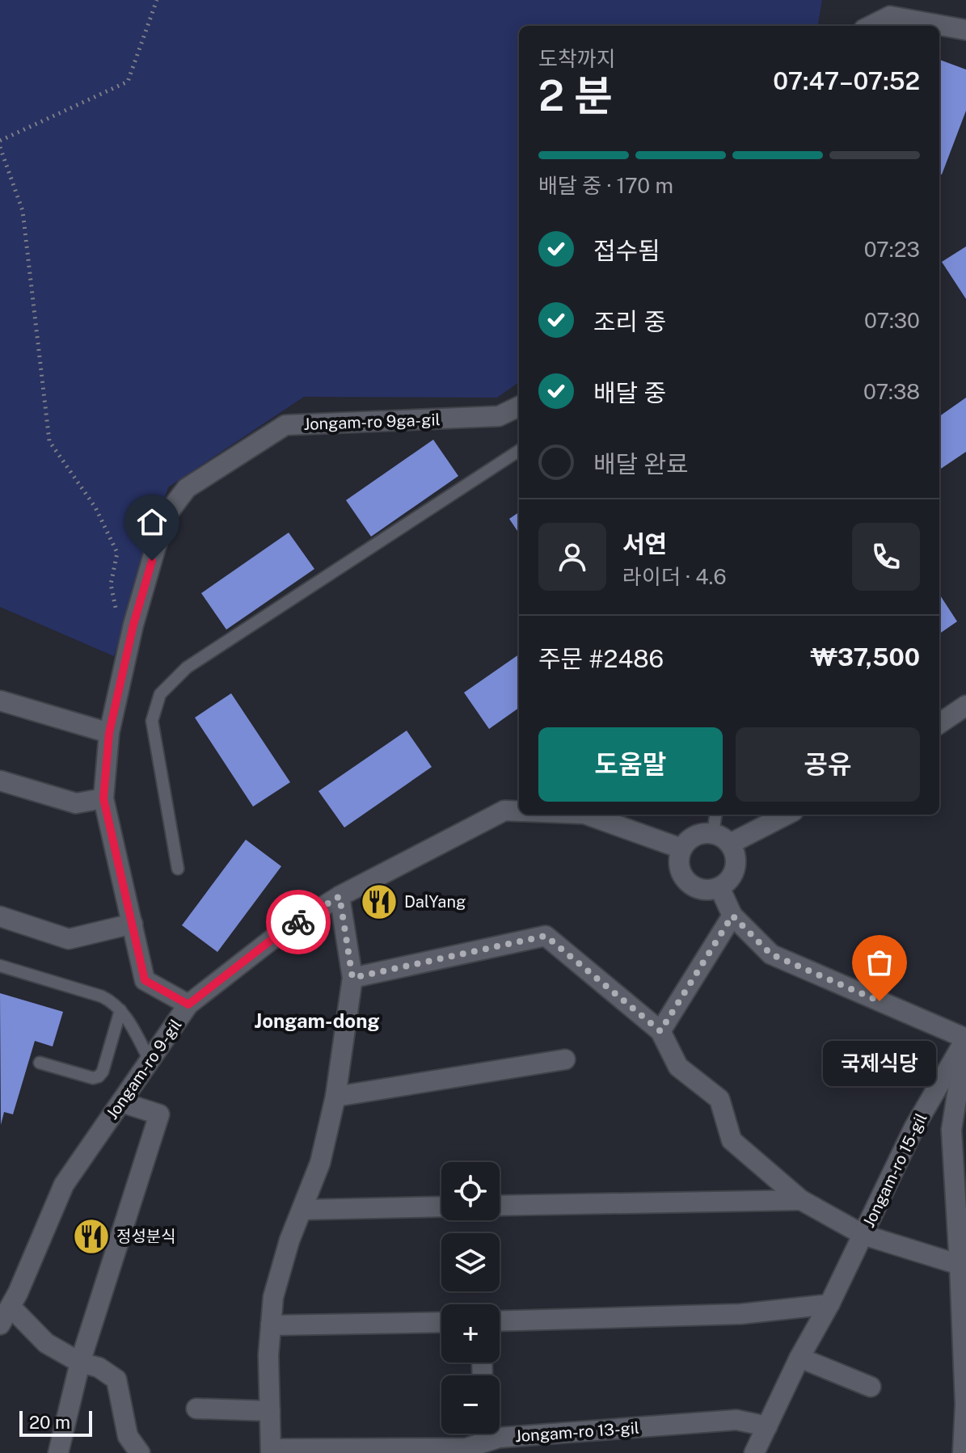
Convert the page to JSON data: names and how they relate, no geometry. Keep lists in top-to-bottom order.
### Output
{
  "streets": {
    "street": [
      "Jongam-ro 9ga-gil",
      "Jongam-ro 9-gil",
      "Jongam-ro 15-gil",
      "Jongam-ro 13-gil"
    ]
  },
  "crossings": [
    ["Jongam-ro 9ga-gil", "Jongam-ro 9-gil"],
    ["Jongam-ro 9-gil", "Jongam-ro 13-gil"],
    ["Jongam-ro 15-gil", "Jongam-ro 13-gil"]
  ],
  "districts": ["Jongam-dong"],
  "places": {
    "restaurant": ["DalYang", "정성분식"],
    "other": ["국제식당"]
  },
  "scale_bar": "20 m",
  "page": {
    "heading": ["2 분", "도착까지", "07:47–07:52"],
    "panel": [
      "서연",
      "라이더 · 4.6",
      "주문 #2486",
      "₩37,500"
    ],
    "bar": "배달 중 · 170 m",
    "list": [
      ["접수됨", "07:23"],
      ["조리 중", "07:30"],
      ["배달 중", "07:38"],
      "배달 완료"
    ],
    "buttons": ["도움말", "공유"],
    "bubble": "국제식당",
    "map_buttons": ["+", "−"],
    "scale": "20 m"
  }
}
